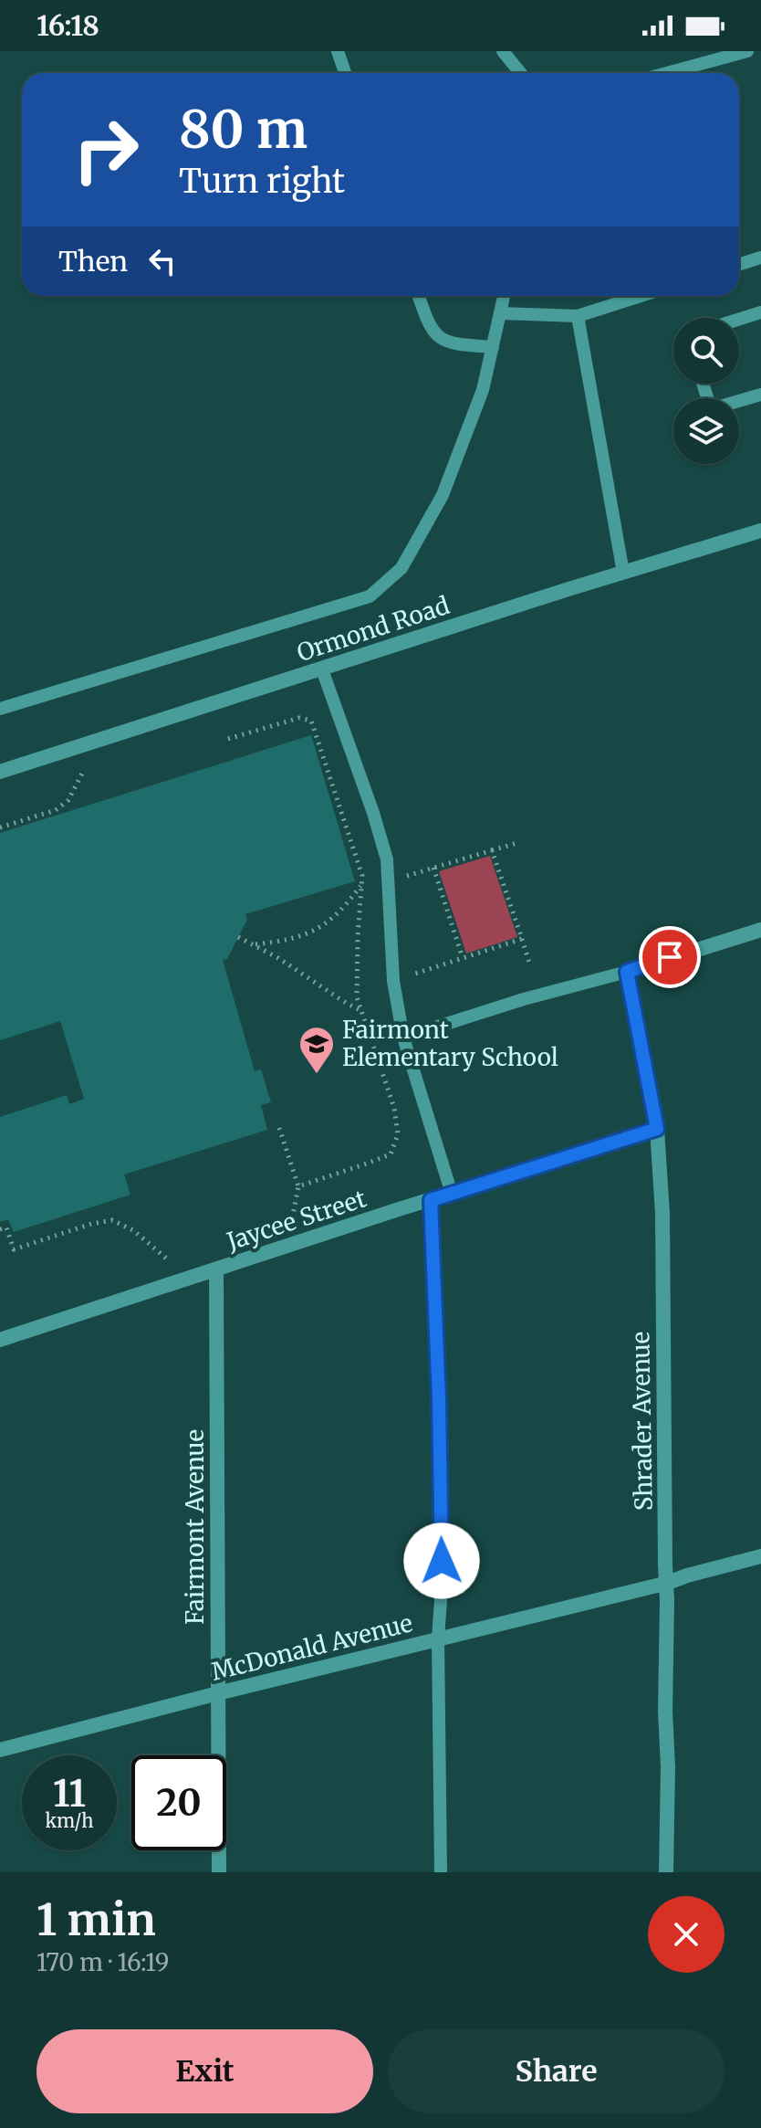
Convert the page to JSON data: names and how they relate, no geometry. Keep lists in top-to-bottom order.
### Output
{
  "streets": {
    "street": [
      "Ormond Road",
      "Jaycee Street",
      "Shrader Avenue",
      "Fairmont Avenue",
      "McDonald Avenue"
    ]
  },
  "crossings": [
    ["Jaycee Street", "Shrader Avenue"],
    ["Jaycee Street", "Fairmont Avenue"],
    ["Shrader Avenue", "McDonald Avenue"],
    ["Fairmont Avenue", "McDonald Avenue"]
  ],
  "places": {
    "school or university": ["Fairmont Elementary School"]
  },
  "page": {
    "status": "16:18",
    "turn": ["80 m", "Turn right"],
    "then": "Then",
    "speed": "11 km/h",
    "limit": "20",
    "heading": ["1 min", "170 m · 16:19"],
    "buttons": ["Exit", "Share"]
  }
}
